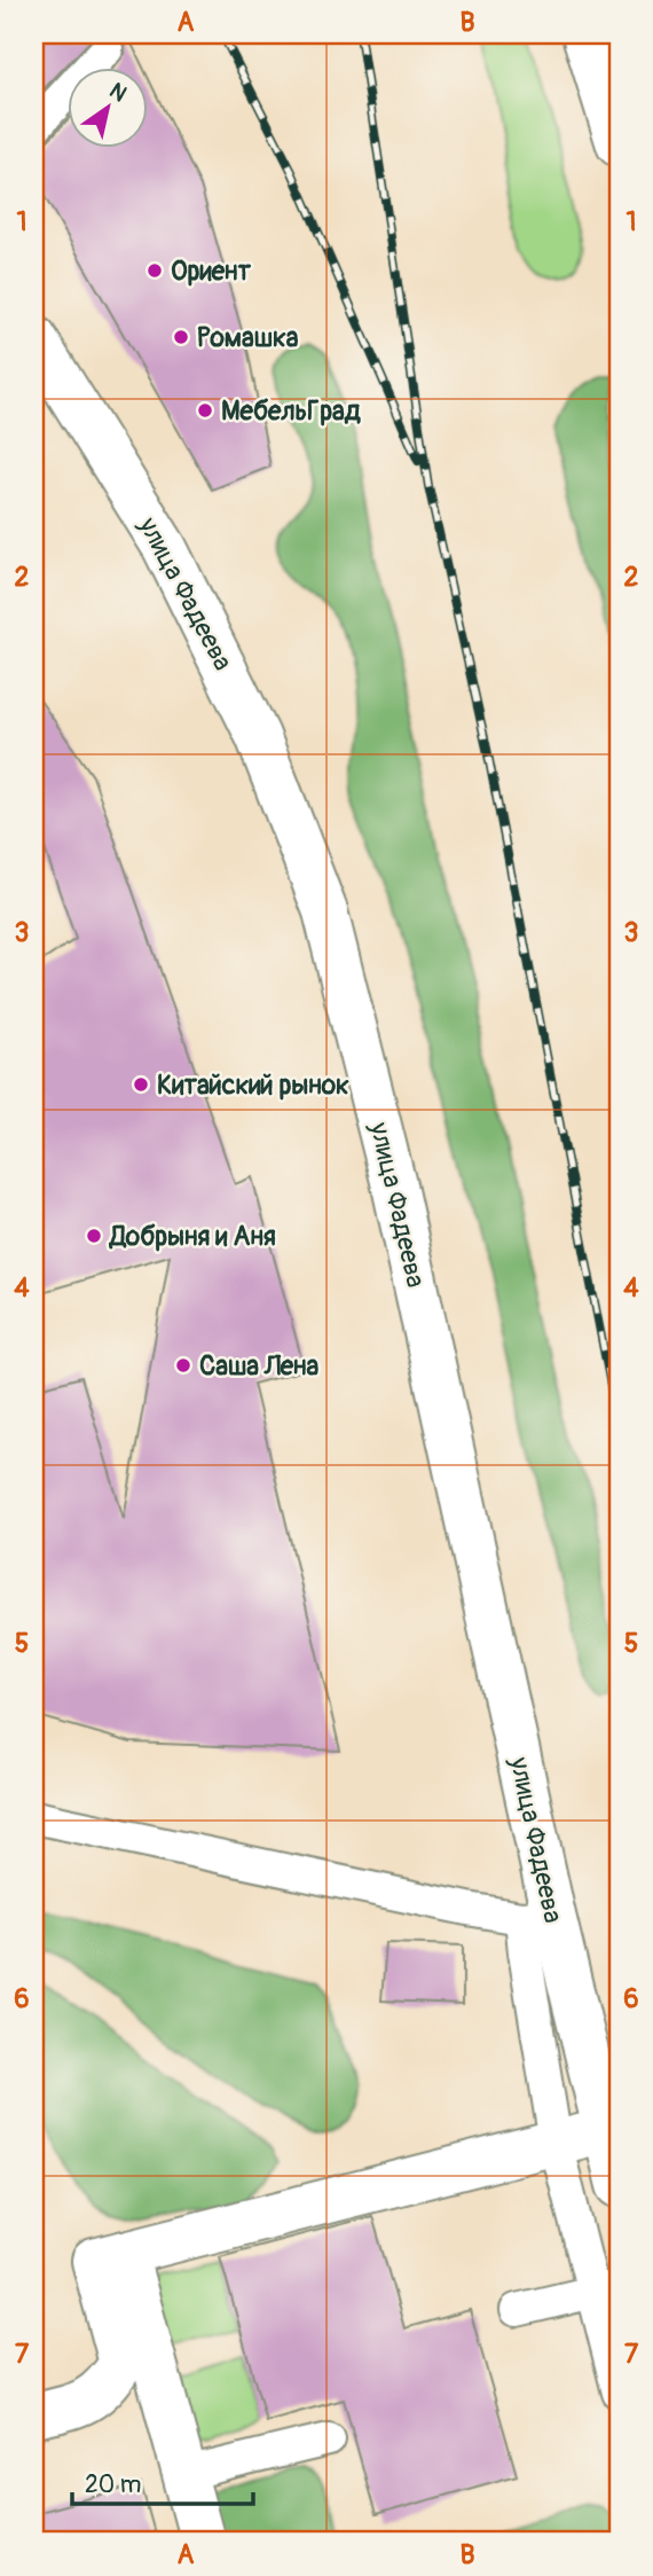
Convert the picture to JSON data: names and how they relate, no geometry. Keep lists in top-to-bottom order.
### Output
{
  "streets": {
    "main road": ["улица Фадеева"]
  },
  "places": [
    "Ориент",
    "Ромашка",
    "МебельГрад",
    "Китайский рынок",
    "Добрыня и Аня",
    "Саша Лена"
  ],
  "scale_bar": "20 m",
  "north": "top right",
  "grid": {
    "columns": ["A", "B"],
    "rows": [
      "1",
      "2",
      "3",
      "4",
      "5",
      "6",
      "7"
    ]
  }
}
